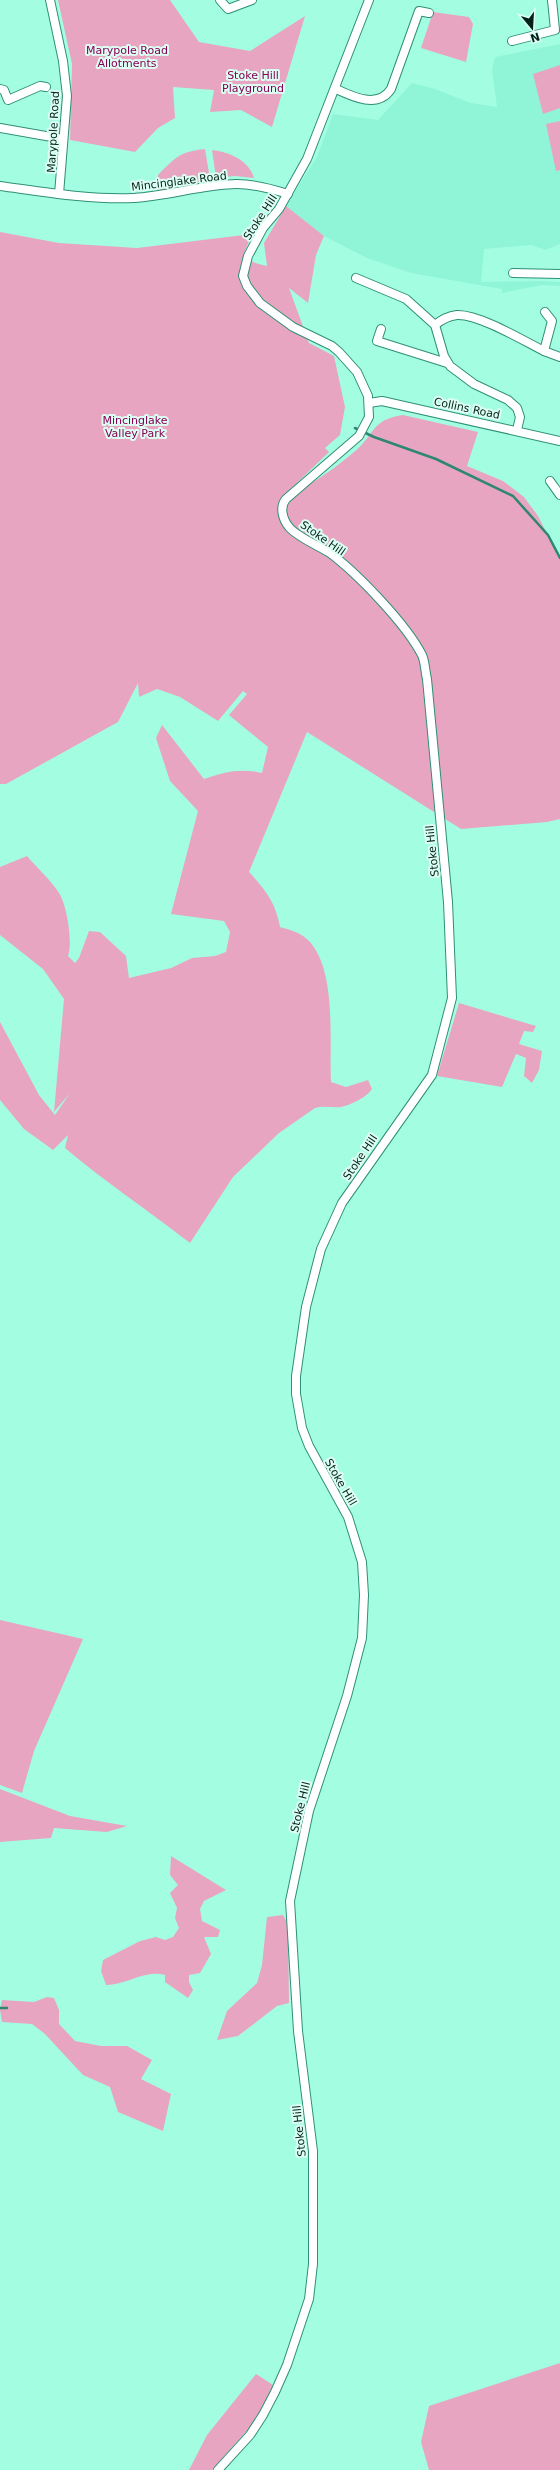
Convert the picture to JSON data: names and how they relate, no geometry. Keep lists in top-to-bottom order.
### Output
{
  "streets": {
    "street": [
      "Marypole Road",
      "Mincinglake Road",
      "Stoke Hill",
      "Collins Road"
    ]
  },
  "crossings": [
    ["Marypole Road", "Mincinglake Road"],
    ["Mincinglake Road", "Stoke Hill"],
    ["Stoke Hill", "Collins Road"]
  ],
  "parks": ["Marypole Road Allotments", "Stoke Hill Playground", "Mincinglake Valley Park"],
  "north": "bottom"
}
